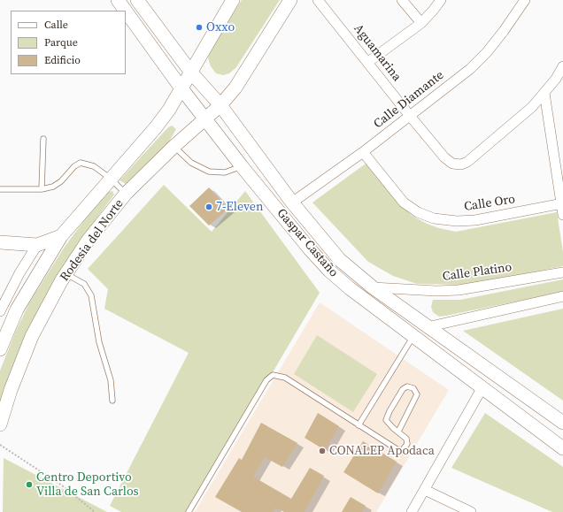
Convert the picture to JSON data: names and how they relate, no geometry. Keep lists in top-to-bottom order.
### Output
{
  "streets": {
    "main road": ["Rodesia del Norte", "Gaspar Castaño"],
    "street": [
      "Aguamarina",
      "Calle Diamante",
      "Calle Oro",
      "Calle Platino"
    ]
  },
  "crossings": [
    ["Aguamarina", "Calle Diamante"],
    ["Calle Diamante", "Calle Oro"],
    ["Calle Diamante", "Gaspar Castaño"],
    ["Rodesia del Norte", "Gaspar Castaño"],
    ["Gaspar Castaño", "Calle Platino"]
  ],
  "places": [
    "Oxxo",
    "7-Eleven",
    "CONALEP Apodaca",
    "Centro Deportivo Villa de San Carlos"
  ],
  "legend": ["Calle", "Parque", "Edificio"]
}
